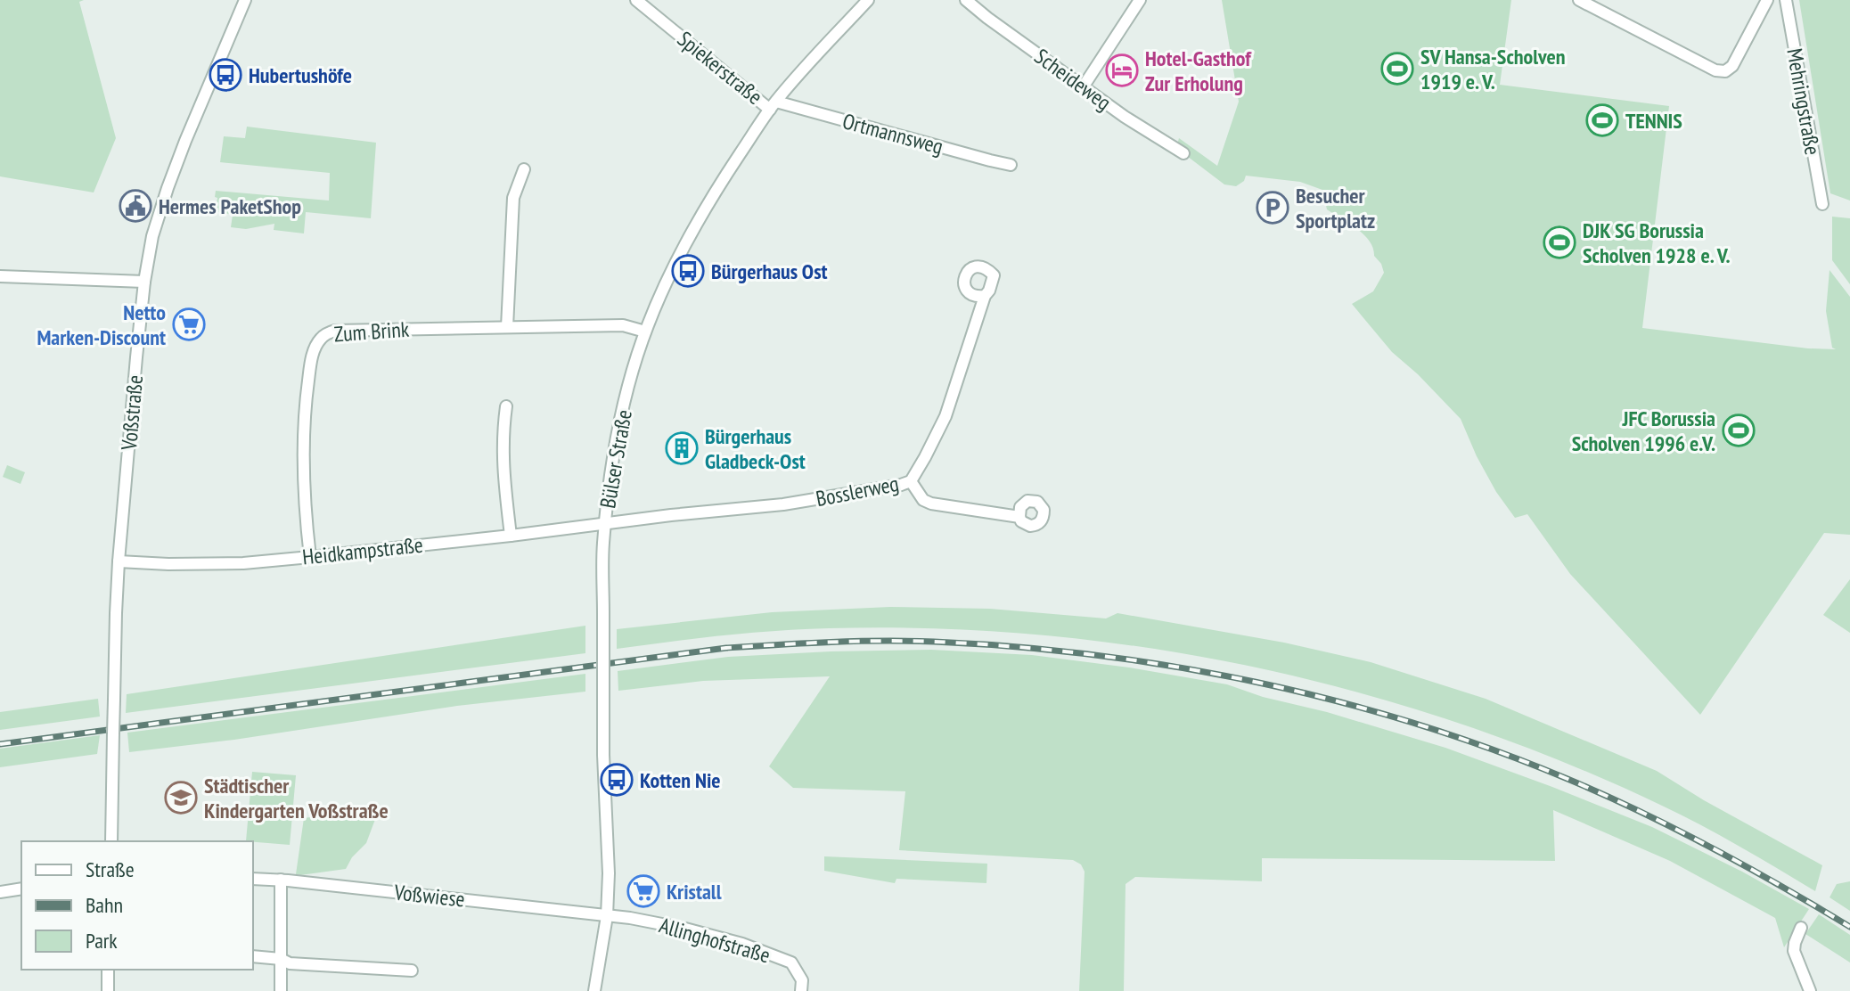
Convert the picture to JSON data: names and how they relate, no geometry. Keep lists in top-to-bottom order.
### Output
{
  "streets": {
    "street": [
      "Spiekerstraße",
      "Scheideweg",
      "Mehringstraße",
      "Ortmannsweg",
      "Zum Brink",
      "Voßstraße",
      "Bülser Straße",
      "Bosslerweg",
      "Heidkampstraße",
      "Voßwiese",
      "Allinghofstraße"
    ]
  },
  "crossings": [
    ["Spiekerstraße", "Ortmannsweg"],
    ["Spiekerstraße", "Bülser Straße"],
    ["Ortmannsweg", "Bülser Straße"],
    ["Zum Brink", "Bülser Straße"],
    ["Zum Brink", "Heidkampstraße"],
    ["Voßstraße", "Heidkampstraße"],
    ["Bülser Straße", "Bosslerweg"],
    ["Bülser Straße", "Heidkampstraße"],
    ["Bülser Straße", "Voßwiese"],
    ["Bülser Straße", "Allinghofstraße"],
    ["Bosslerweg", "Heidkampstraße"],
    ["Voßwiese", "Allinghofstraße"]
  ],
  "places": {
    "sports": [
      "SV Hansa-Scholven 1919 e. V.",
      "TENNIS",
      "DJK SG Borussia Scholven 1928 e. V.",
      "JFC Borussia Scholven 1996 e.V."
    ],
    "hotel": ["Hotel-Gasthof Zur Erholung"],
    "bus stop": ["Hubertushöfe", "Bürgerhaus Ost", "Kotten Nie"],
    "public building": ["Hermes PaketShop"],
    "parking": ["Besucher Sportplatz"],
    "supermarket": ["Netto Marken-Discount", "Kristall"],
    "building": ["Bürgerhaus Gladbeck-Ost"],
    "school or university": ["Städtischer Kindergarten Voßstraße"]
  },
  "legend": ["Straße", "Bahn", "Park"]
}
